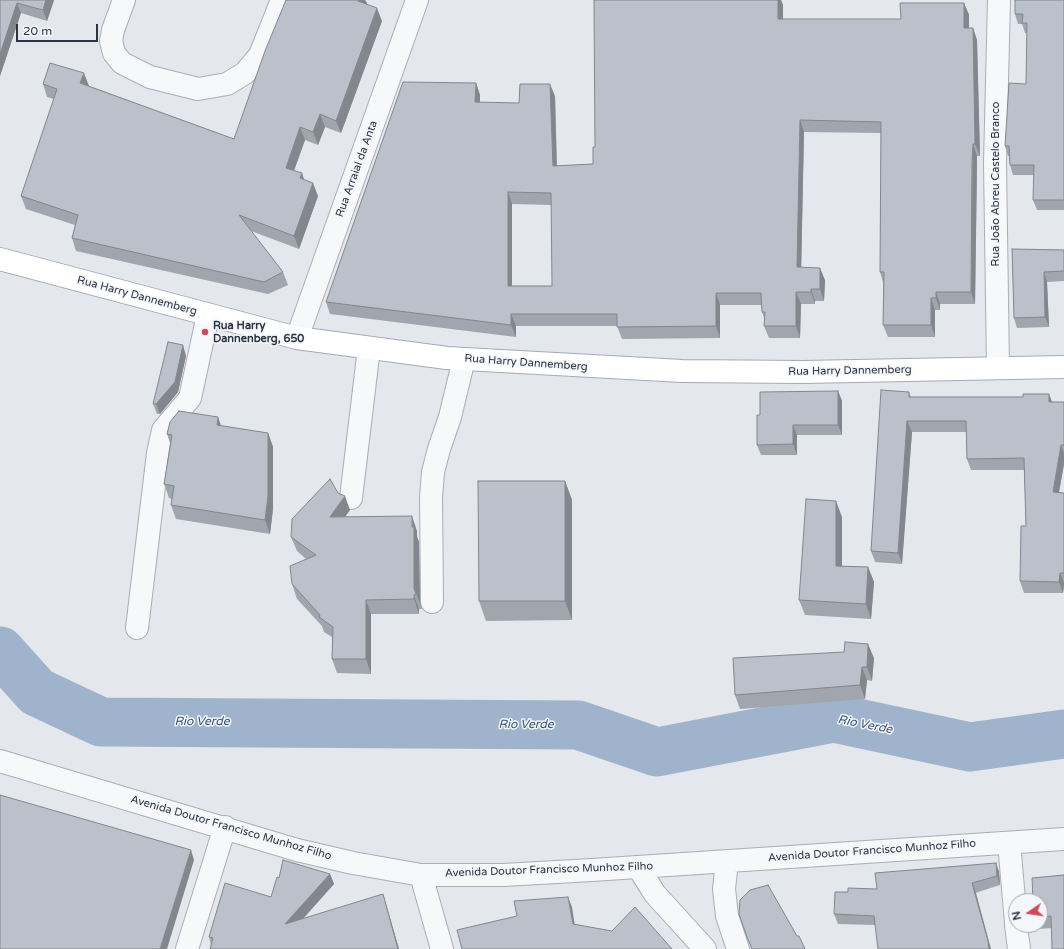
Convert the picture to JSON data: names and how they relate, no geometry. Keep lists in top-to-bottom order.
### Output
{
  "streets": {
    "main road": ["Rua Harry Dannemberg"],
    "street": ["Rua Arraial da Anta", "Rua João Abreu Castelo Branco", "Avenida Doutor Francisco Munhoz Filho"]
  },
  "crossings": [
    ["Rua Arraial da Anta", "Rua Harry Dannemberg"],
    ["Rua João Abreu Castelo Branco", "Rua Harry Dannemberg"]
  ],
  "water": ["Rio Verde"],
  "places": ["Rua Harry Dannenberg, 650"],
  "scale_bar": "20 m",
  "north": "left"
}
